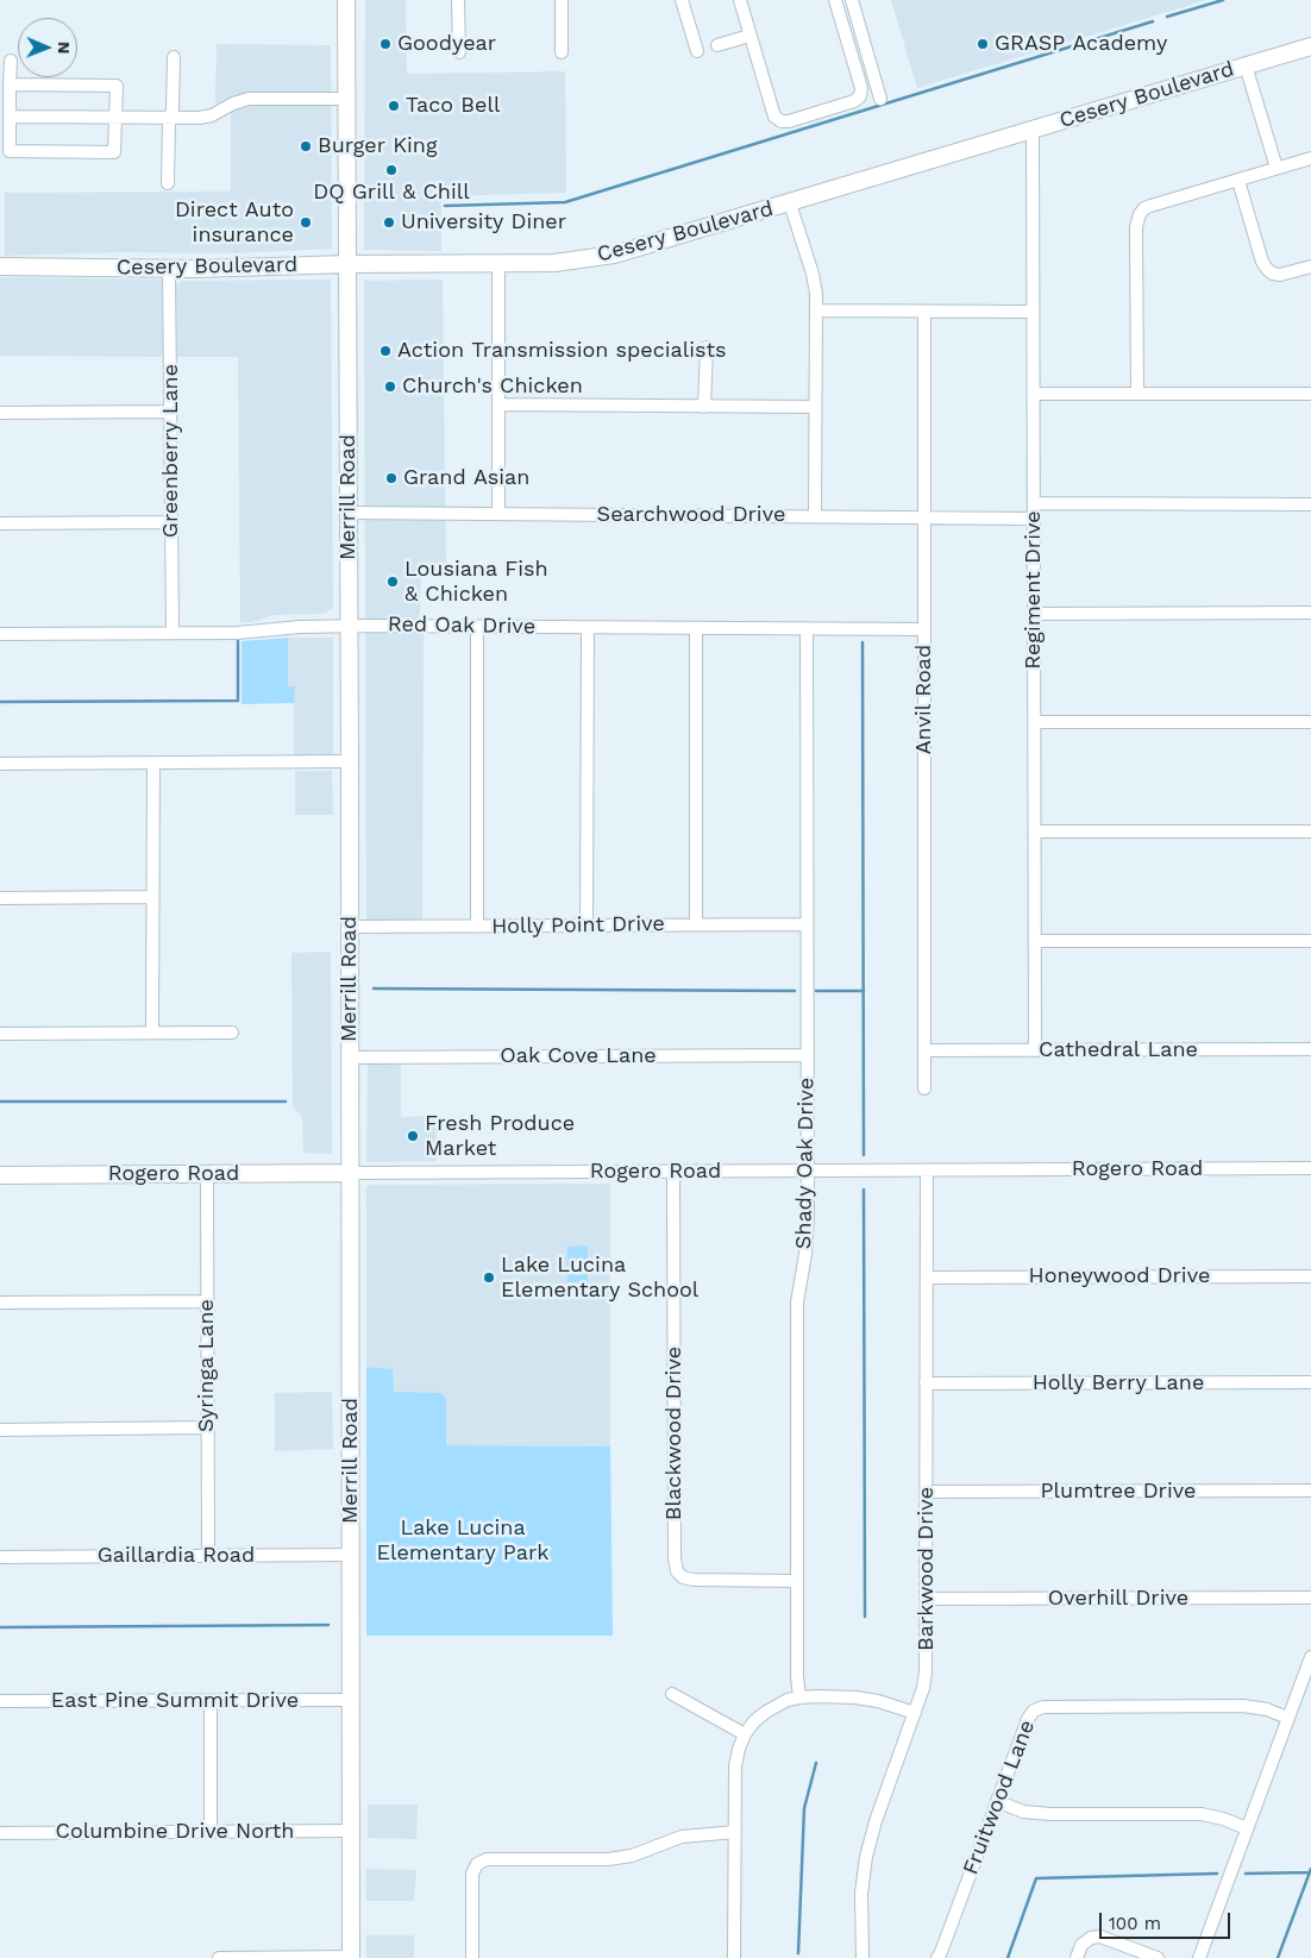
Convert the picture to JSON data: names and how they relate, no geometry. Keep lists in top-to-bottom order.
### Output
{
  "streets": {
    "main road": ["Cesery Boulevard", "Merrill Road", "Rogero Road"],
    "street": [
      "Greenberry Lane",
      "Searchwood Drive",
      "Regiment Drive",
      "Red Oak Drive",
      "Anvil Road",
      "Holly Point Drive",
      "Cathedral Lane",
      "Oak Cove Lane",
      "Shady Oak Drive",
      "Honeywood Drive",
      "Syringa Lane",
      "Holly Berry Lane",
      "Blackwood Drive",
      "Plumtree Drive",
      "Gaillardia Road",
      "Barkwood Drive",
      "Overhill Drive",
      "East Pine Summit Drive",
      "Fruitwood Lane",
      "Columbine Drive North"
    ]
  },
  "crossings": [
    ["Cesery Boulevard", "Greenberry Lane"],
    ["Cesery Boulevard", "Merrill Road"],
    ["Cesery Boulevard", "Regiment Drive"],
    ["Greenberry Lane", "Red Oak Drive"],
    ["Merrill Road", "Searchwood Drive"],
    ["Merrill Road", "Red Oak Drive"],
    ["Merrill Road", "Holly Point Drive"],
    ["Merrill Road", "Oak Cove Lane"],
    ["Merrill Road", "Rogero Road"],
    ["Merrill Road", "Gaillardia Road"],
    ["Merrill Road", "East Pine Summit Drive"],
    ["Merrill Road", "Columbine Drive North"],
    ["Searchwood Drive", "Regiment Drive"],
    ["Searchwood Drive", "Anvil Road"],
    ["Regiment Drive", "Cathedral Lane"],
    ["Red Oak Drive", "Anvil Road"],
    ["Red Oak Drive", "Shady Oak Drive"],
    ["Anvil Road", "Cathedral Lane"],
    ["Holly Point Drive", "Shady Oak Drive"],
    ["Oak Cove Lane", "Shady Oak Drive"],
    ["Shady Oak Drive", "Rogero Road"],
    ["Shady Oak Drive", "Blackwood Drive"],
    ["Rogero Road", "Syringa Lane"],
    ["Rogero Road", "Blackwood Drive"],
    ["Rogero Road", "Barkwood Drive"],
    ["Honeywood Drive", "Barkwood Drive"],
    ["Syringa Lane", "Gaillardia Road"],
    ["Holly Berry Lane", "Barkwood Drive"],
    ["Plumtree Drive", "Barkwood Drive"],
    ["Barkwood Drive", "Overhill Drive"]
  ],
  "parks": ["Lake Lucina Elementary Park"],
  "places": [
    "Goodyear",
    "GRASP Academy",
    "Taco Bell",
    "Burger King",
    "DQ Grill & Chill",
    "Direct Auto insurance",
    "University Diner",
    "Action Transmission specialists",
    "Church's Chicken",
    "Grand Asian",
    "Lousiana Fish & Chicken",
    "Fresh Produce Market",
    "Lake Lucina Elementary School"
  ],
  "scale_bar": "100 m",
  "north": "right"
}
